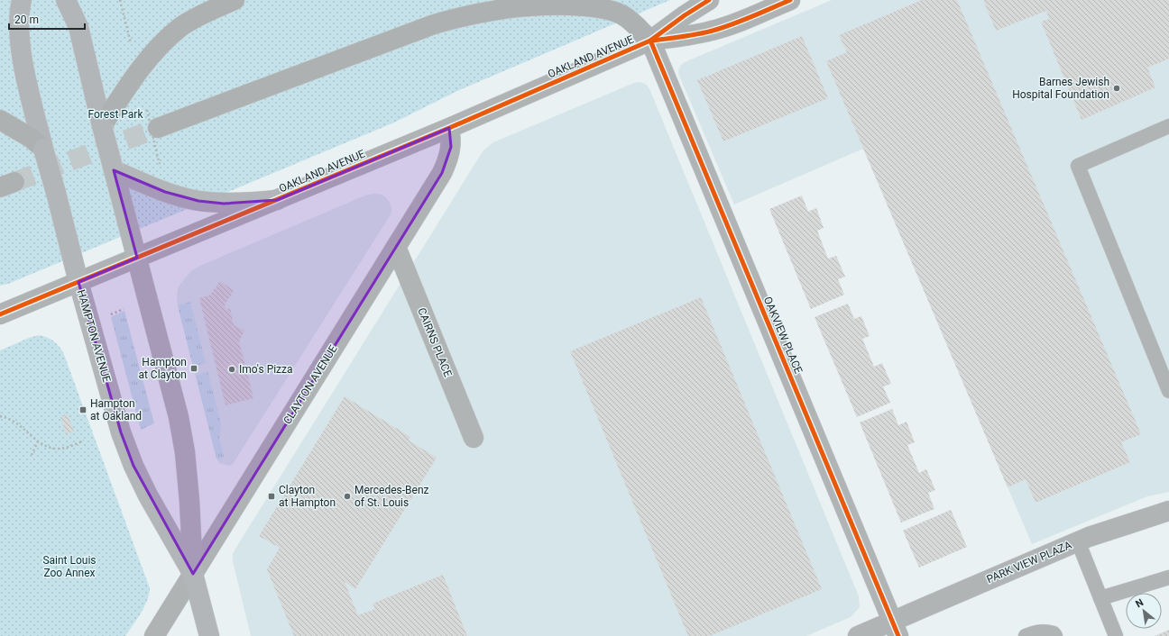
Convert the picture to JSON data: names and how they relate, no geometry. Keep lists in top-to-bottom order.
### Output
{
  "streets": {
    "main road": ["HAMPTON AVENUE"],
    "street": [
      "OAKLAND AVENUE",
      "OAKVIEW PLACE",
      "CAIRNS PLACE",
      "CLAYTON AVENUE",
      "PARK VIEW PLAZA"
    ]
  },
  "crossings": [
    ["OAKLAND AVENUE", "OAKVIEW PLACE"],
    ["OAKLAND AVENUE", "HAMPTON AVENUE"],
    ["OAKLAND AVENUE", "CLAYTON AVENUE"],
    ["OAKVIEW PLACE", "PARK VIEW PLAZA"],
    ["HAMPTON AVENUE", "CLAYTON AVENUE"],
    ["CAIRNS PLACE", "CLAYTON AVENUE"]
  ],
  "parks": ["Forest Park", "Saint Louis Zoo Annex"],
  "places": {
    "other": ["Barnes Jewish Hospital Foundation", "Imo's Pizza", "Mercedes-Benz of St. Louis"],
    "transit": ["Hampton at Clayton", "Hampton at Oakland", "Clayton at Hampton"]
  },
  "scale_bar": "20 m",
  "north": "top left"
}
